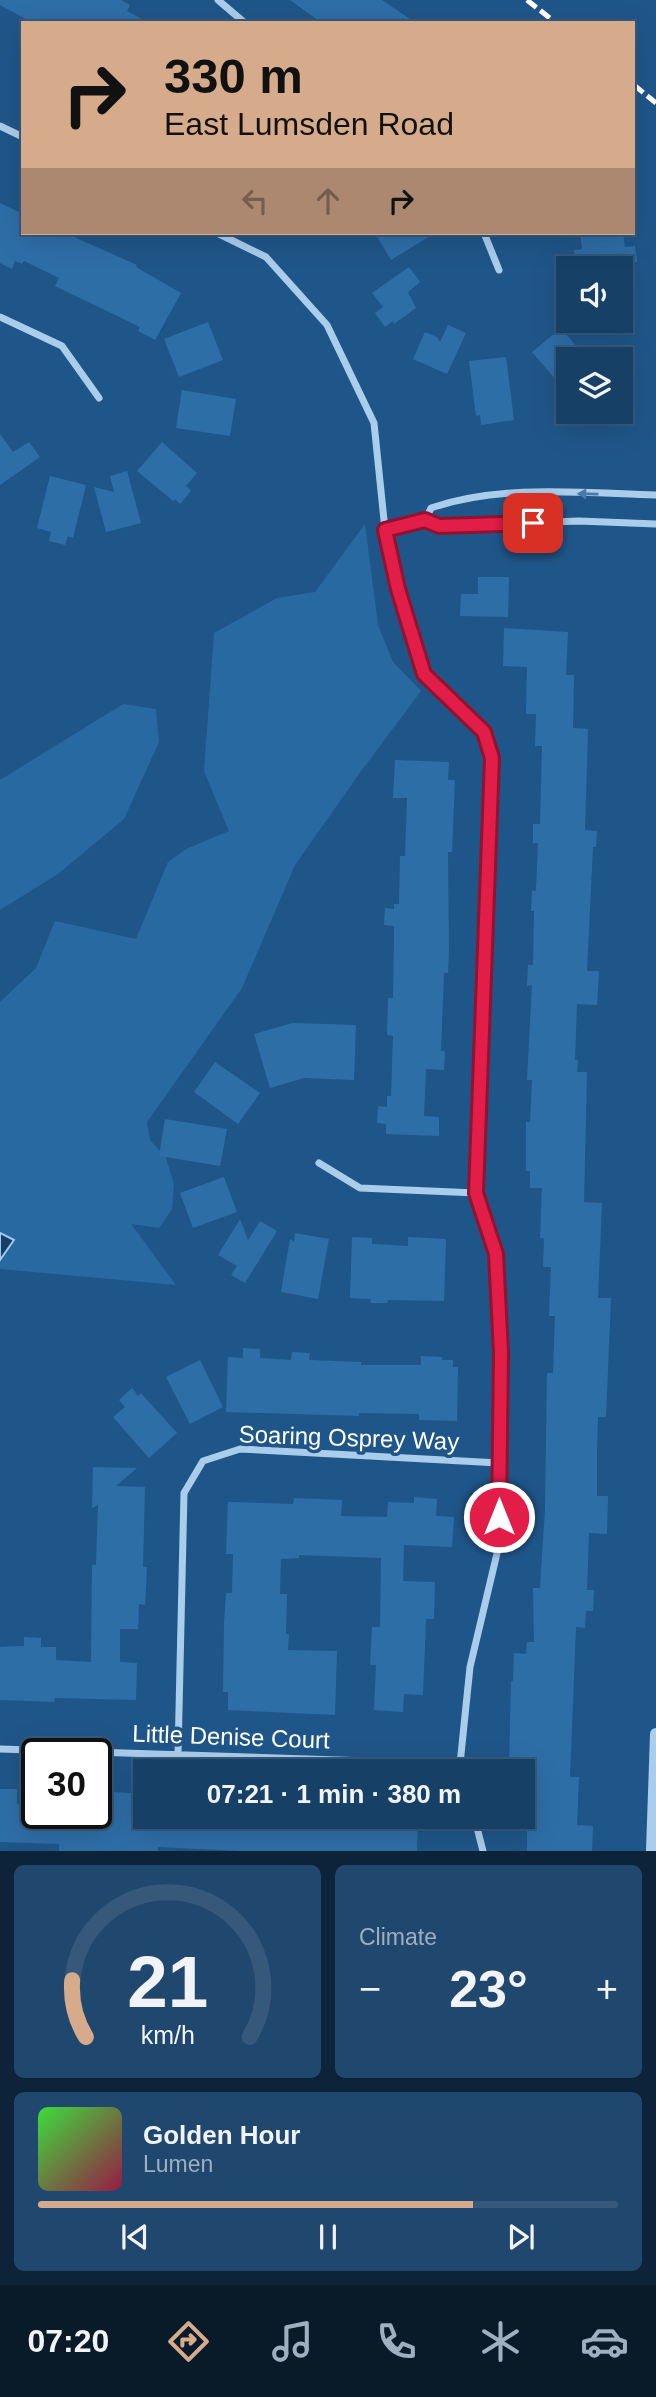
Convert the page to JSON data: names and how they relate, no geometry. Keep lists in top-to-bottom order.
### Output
{
  "streets": {
    "street": ["Soaring Osprey Way", "Little Denise Court"]
  },
  "crossings": [
    ["Soaring Osprey Way", "Little Denise Court"]
  ],
  "page": {
    "turn": ["330 m", "East Lumsden Road"],
    "limit": "30",
    "trip": "07:21 · 1 min · 380 m",
    "tile": "Climate",
    "heat": ["−", "23°", "+"],
    "song": ["Golden Hour", "Lumen"],
    "tabs": "07:20",
    "gauge": ["21", "km/h"]
  }
}
